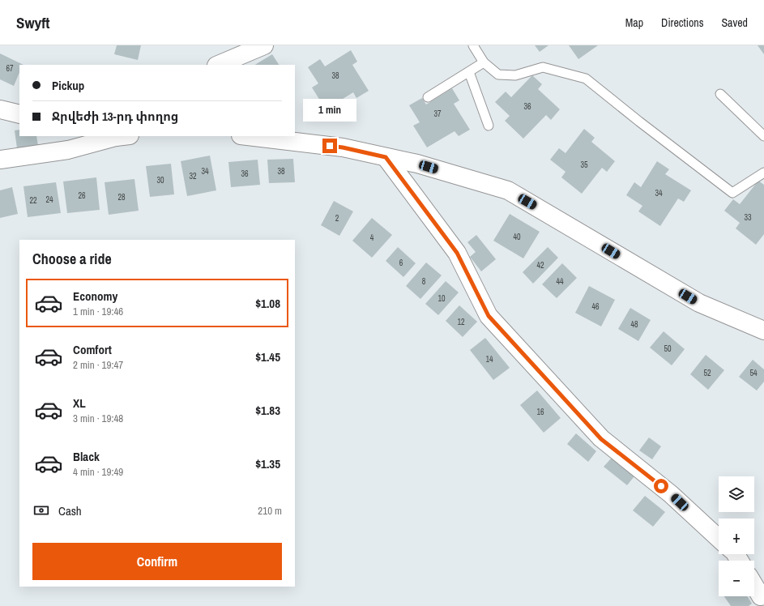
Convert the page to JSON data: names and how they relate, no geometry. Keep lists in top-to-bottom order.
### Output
{
  "house_numbers": [
    "67",
    "38",
    "36",
    "37",
    "35",
    "34",
    "38",
    "36",
    "32",
    "30",
    "34",
    "26",
    "28",
    "24",
    "22",
    "33",
    "2",
    "40",
    "4",
    "6",
    "42",
    "8",
    "44",
    "10",
    "46",
    "12",
    "48",
    "50",
    "14",
    "52",
    "54",
    "16"
  ],
  "page": {
    "header": "Swyft",
    "nav": ["Map", "Directions", "Saved"],
    "banner": ["Pickup", "Ջրվեժի 13-րդ փողոց"],
    "bubble": "1 min",
    "heading": "Choose a ride",
    "list": [
      {
        "name": "Economy",
        "note": "1 min · 19:46",
        "value": "$1.08"
      },
      {
        "name": "Comfort",
        "note": "2 min · 19:47",
        "value": "$1.45"
      },
      {
        "name": "XL",
        "note": "3 min · 19:48",
        "value": "$1.83"
      },
      {
        "name": "Black",
        "note": "4 min · 19:49",
        "value": "$1.35"
      }
    ],
    "map_buttons": ["+", "−"],
    "pay": ["Cash", "210 m"],
    "buttons": "Confirm"
  }
}
